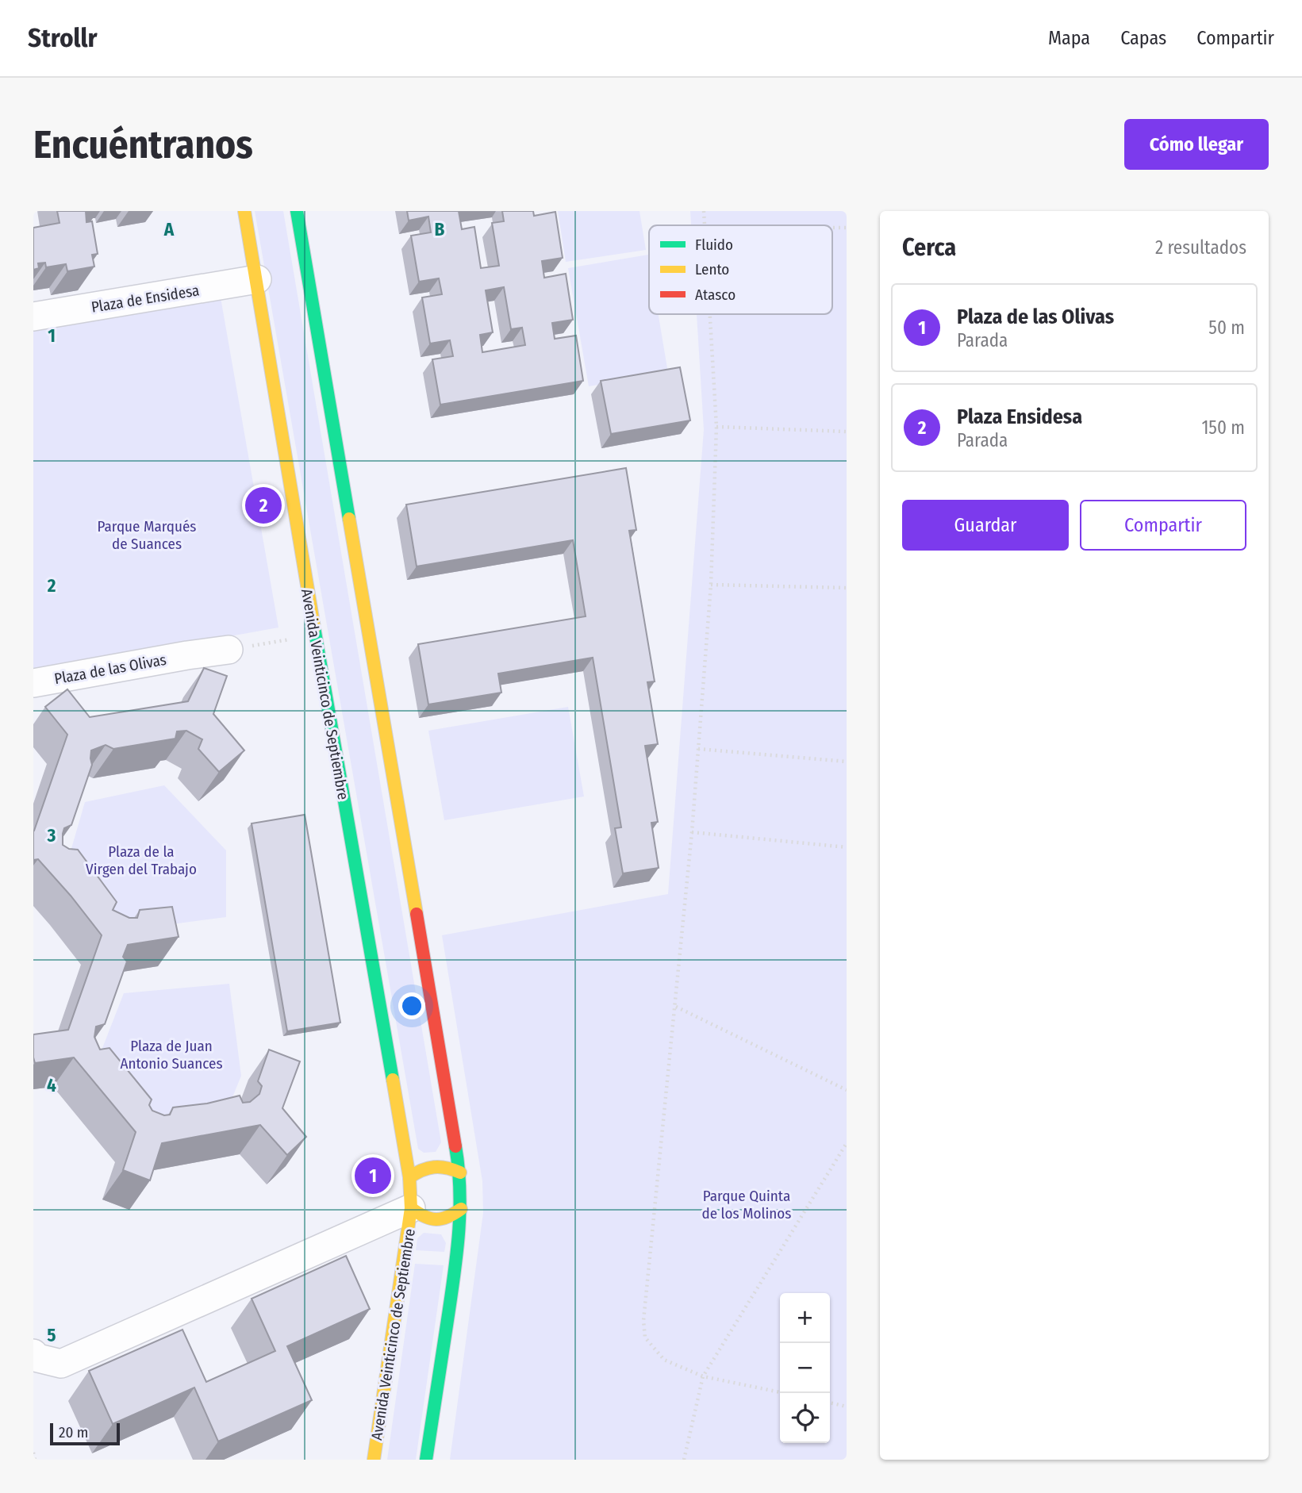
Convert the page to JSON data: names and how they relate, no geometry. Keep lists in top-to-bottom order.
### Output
{
  "streets": {
    "main road": ["Avenida Veinticinco de Septiembre"],
    "street": ["Plaza de Ensidesa", "Plaza de las Olivas"]
  },
  "crossings": [
    ["Plaza de Ensidesa", "Avenida Veinticinco de Septiembre"]
  ],
  "parks": [
    "Parque Marqués de Suances",
    "Plaza de la Virgen del Trabajo",
    "Plaza de Juan Antonio Suances",
    "Parque Quinta de los Molinos"
  ],
  "legend": ["Fluido", "Lento", "Atasco"],
  "scale_bar": "20 m",
  "page": {
    "header": "Strollr",
    "nav": ["Mapa", "Capas", "Compartir"],
    "buttons": [
      "Cómo llegar",
      ["Guardar", "Compartir"]
    ],
    "title": "Encuéntranos",
    "heading": ["Cerca", "2 resultados"],
    "list": [
      {
        "mark": "1",
        "name": "Plaza de las Olivas",
        "note": "Parada",
        "value": "50 m"
      },
      {
        "mark": "2",
        "name": "Plaza Ensidesa",
        "note": "Parada",
        "value": "150 m"
      }
    ],
    "pins": ["2", "1"],
    "map_buttons": ["+", "−"],
    "scale": "20 m"
  },
  "grid": {
    "columns": ["A", "B"],
    "rows": [
      "1",
      "2",
      "3",
      "4",
      "5"
    ]
  }
}
